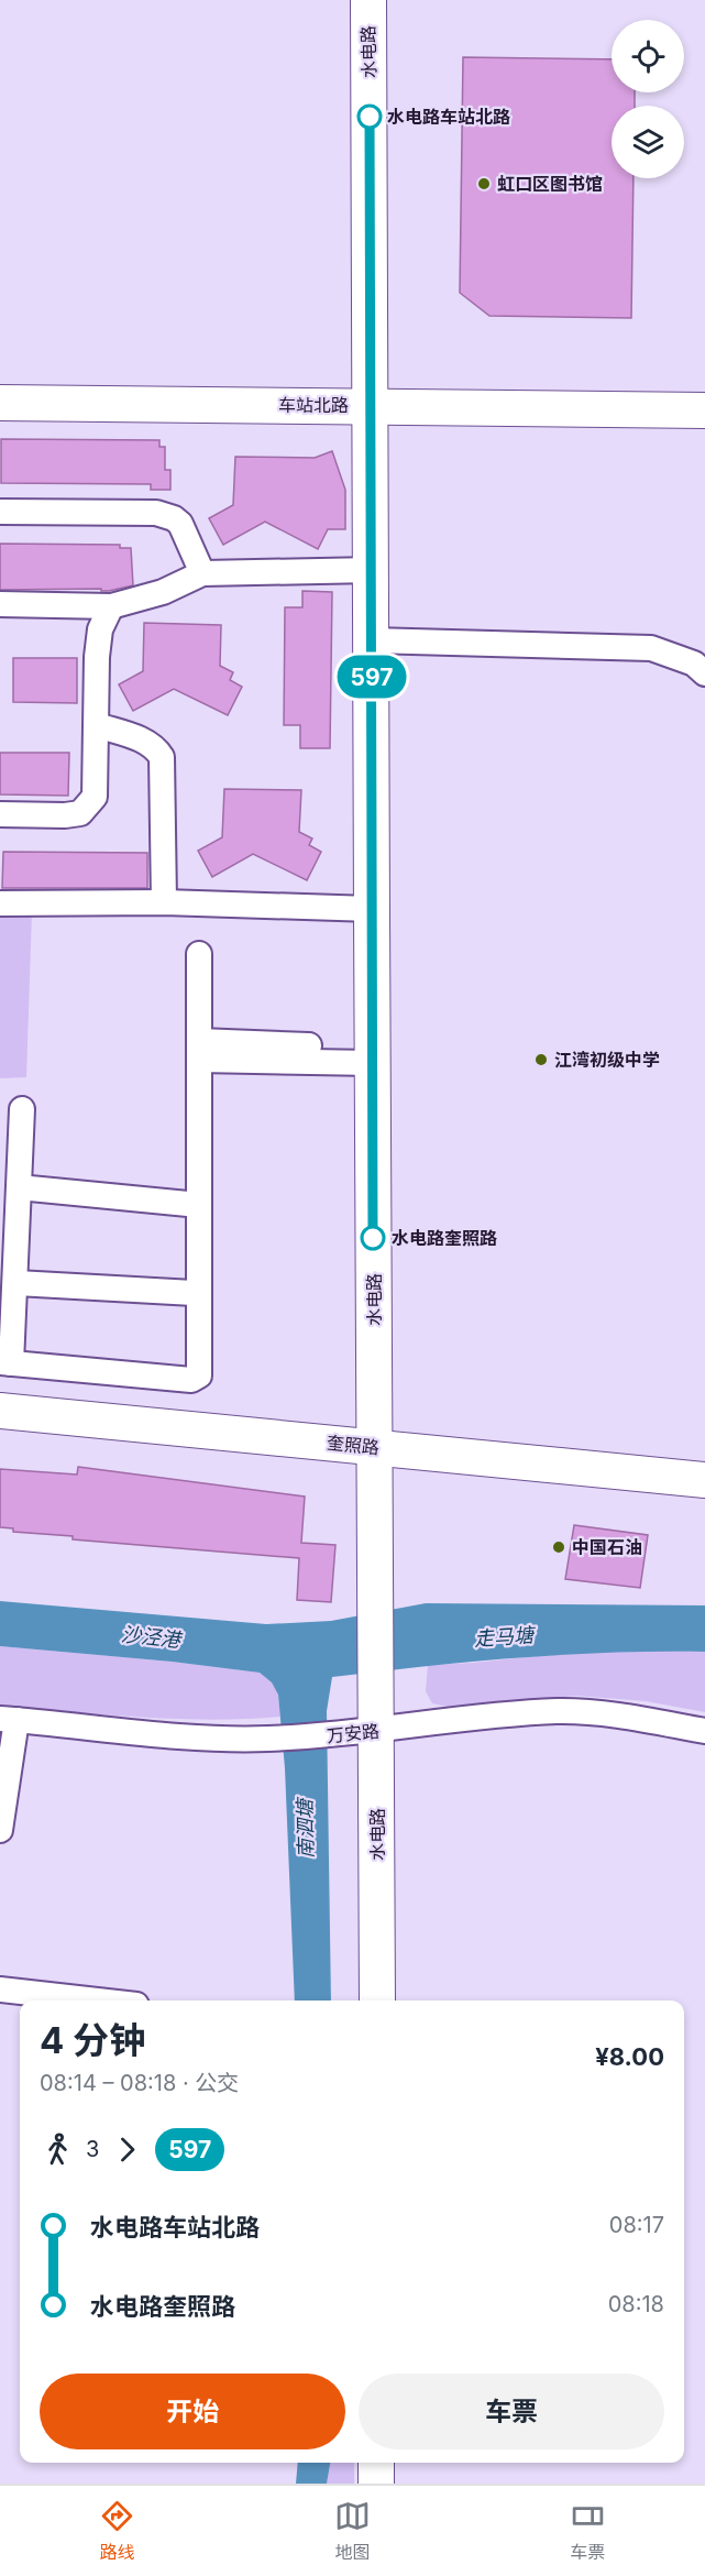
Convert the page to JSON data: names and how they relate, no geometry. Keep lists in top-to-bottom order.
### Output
{
  "streets": {
    "main road": ["水电路", "车站北路", "奎照路"],
    "street": ["万安路"]
  },
  "crossings": [
    ["水电路", "车站北路"],
    ["水电路", "奎照路"],
    ["水电路", "万安路"]
  ],
  "water": ["沙泾港", "走马塘", "南泗塘"],
  "places": [
    "水电路车站北路",
    "虹口区图书馆",
    "江湾初级中学",
    "水电路奎照路",
    "中国石油"
  ],
  "lines": ["bus line 597"],
  "page": {
    "on_map": "597",
    "heading": ["4 分钟", "08:14 – 08:18 · 公交", "¥8.00"],
    "legs": ["3", "597"],
    "list": [
      {
        "name": "水电路车站北路",
        "value": "08:17"
      },
      {
        "name": "水电路奎照路",
        "value": "08:18"
      }
    ],
    "buttons": ["开始", "车票"],
    "tabs": ["路线", "地图", "车票"]
  }
}
